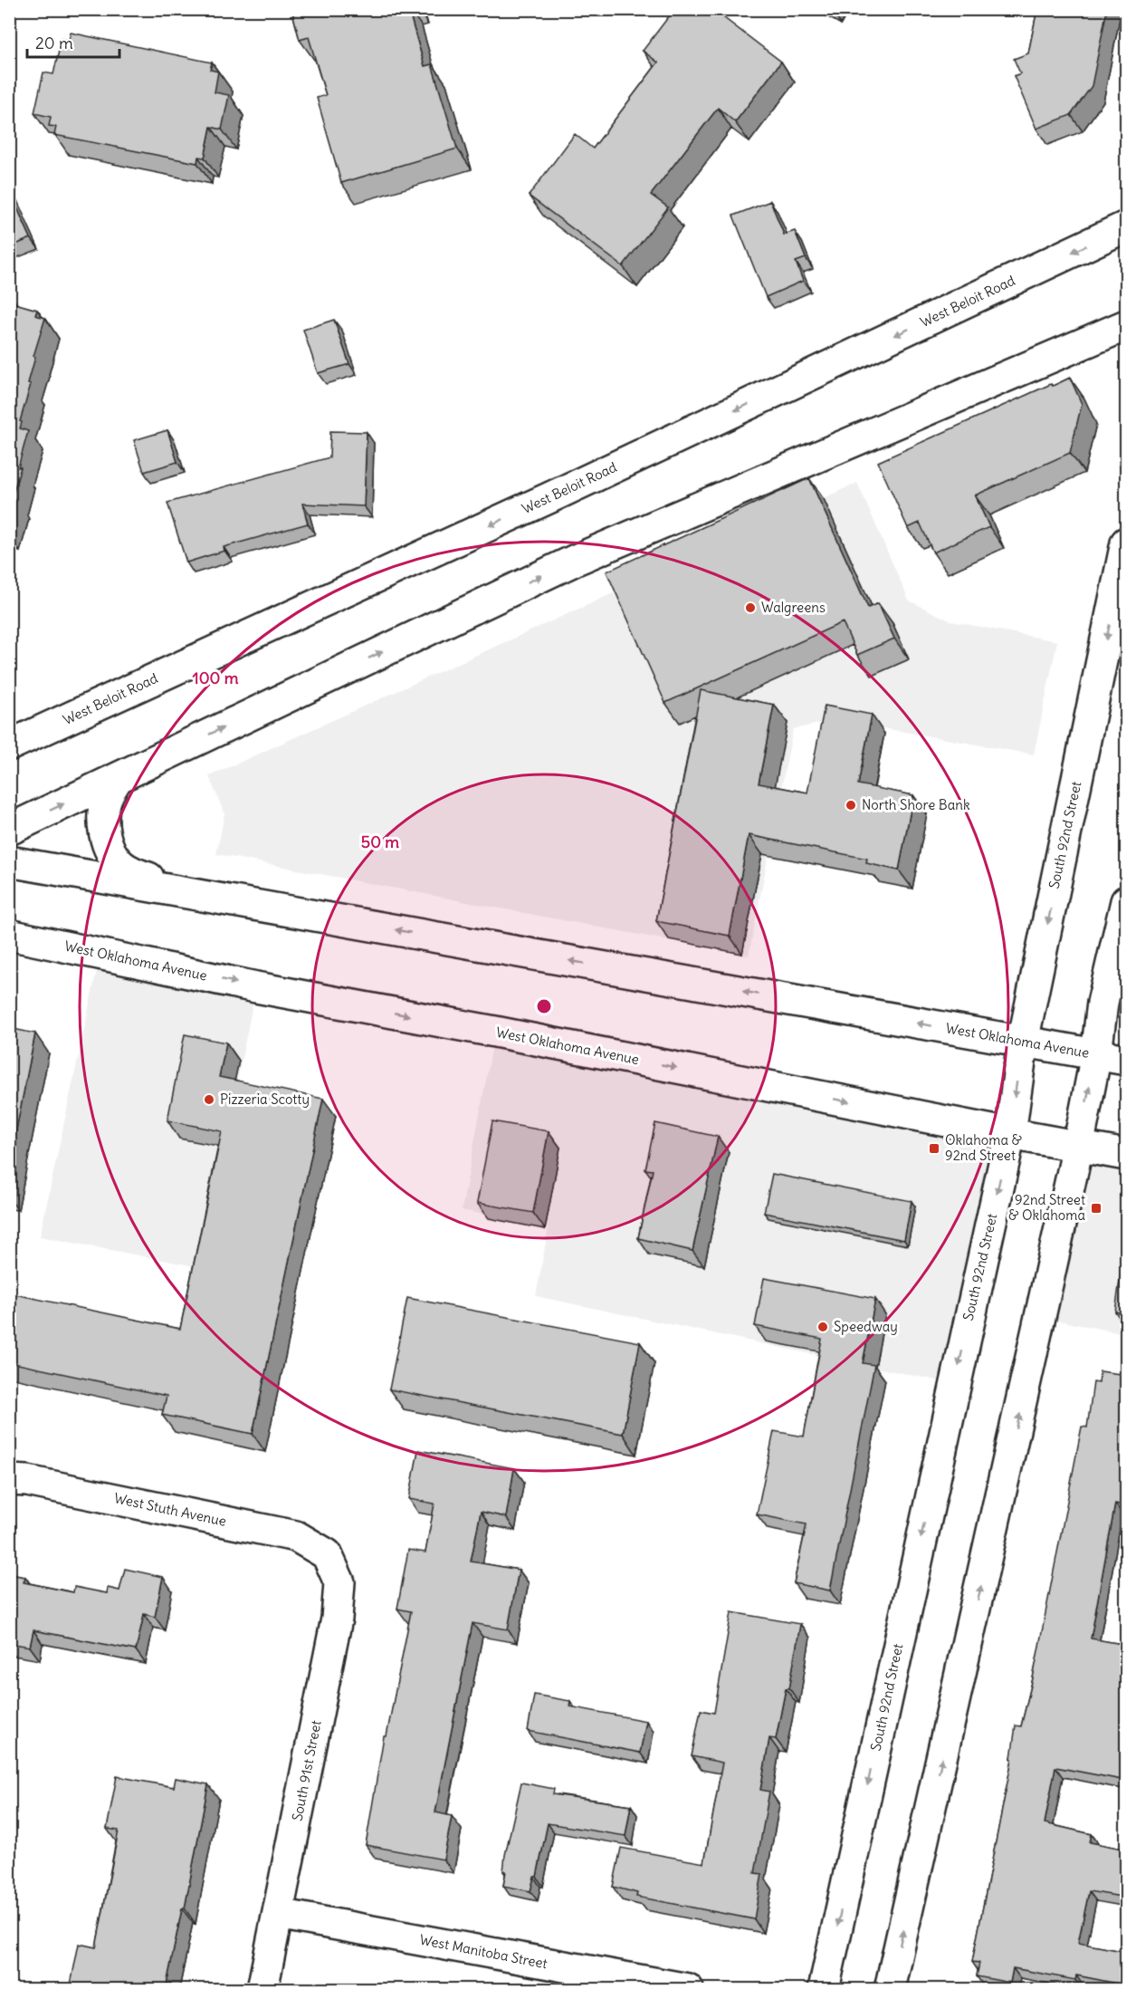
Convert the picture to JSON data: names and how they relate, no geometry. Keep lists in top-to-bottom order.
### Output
{
  "streets": {
    "main road": [
      "West Beloit Road",
      "South 92nd Street",
      "West Oklahoma Avenue",
      "West Stuth Avenue",
      "South 91st Street",
      "West Manitoba Street"
    ]
  },
  "crossings": [
    ["South 92nd Street", "West Oklahoma Avenue"],
    ["West Stuth Avenue", "South 91st Street"],
    ["South 91st Street", "West Manitoba Street"]
  ],
  "places": {
    "other": [
      "Walgreens",
      "North Shore Bank",
      "Pizzeria Scotty",
      "Speedway"
    ],
    "transit": ["Oklahoma & 92nd Street", "92nd Street & Oklahoma"]
  },
  "scale_bar": "20 m",
  "rings": ["100 m", "50 m"]
}
